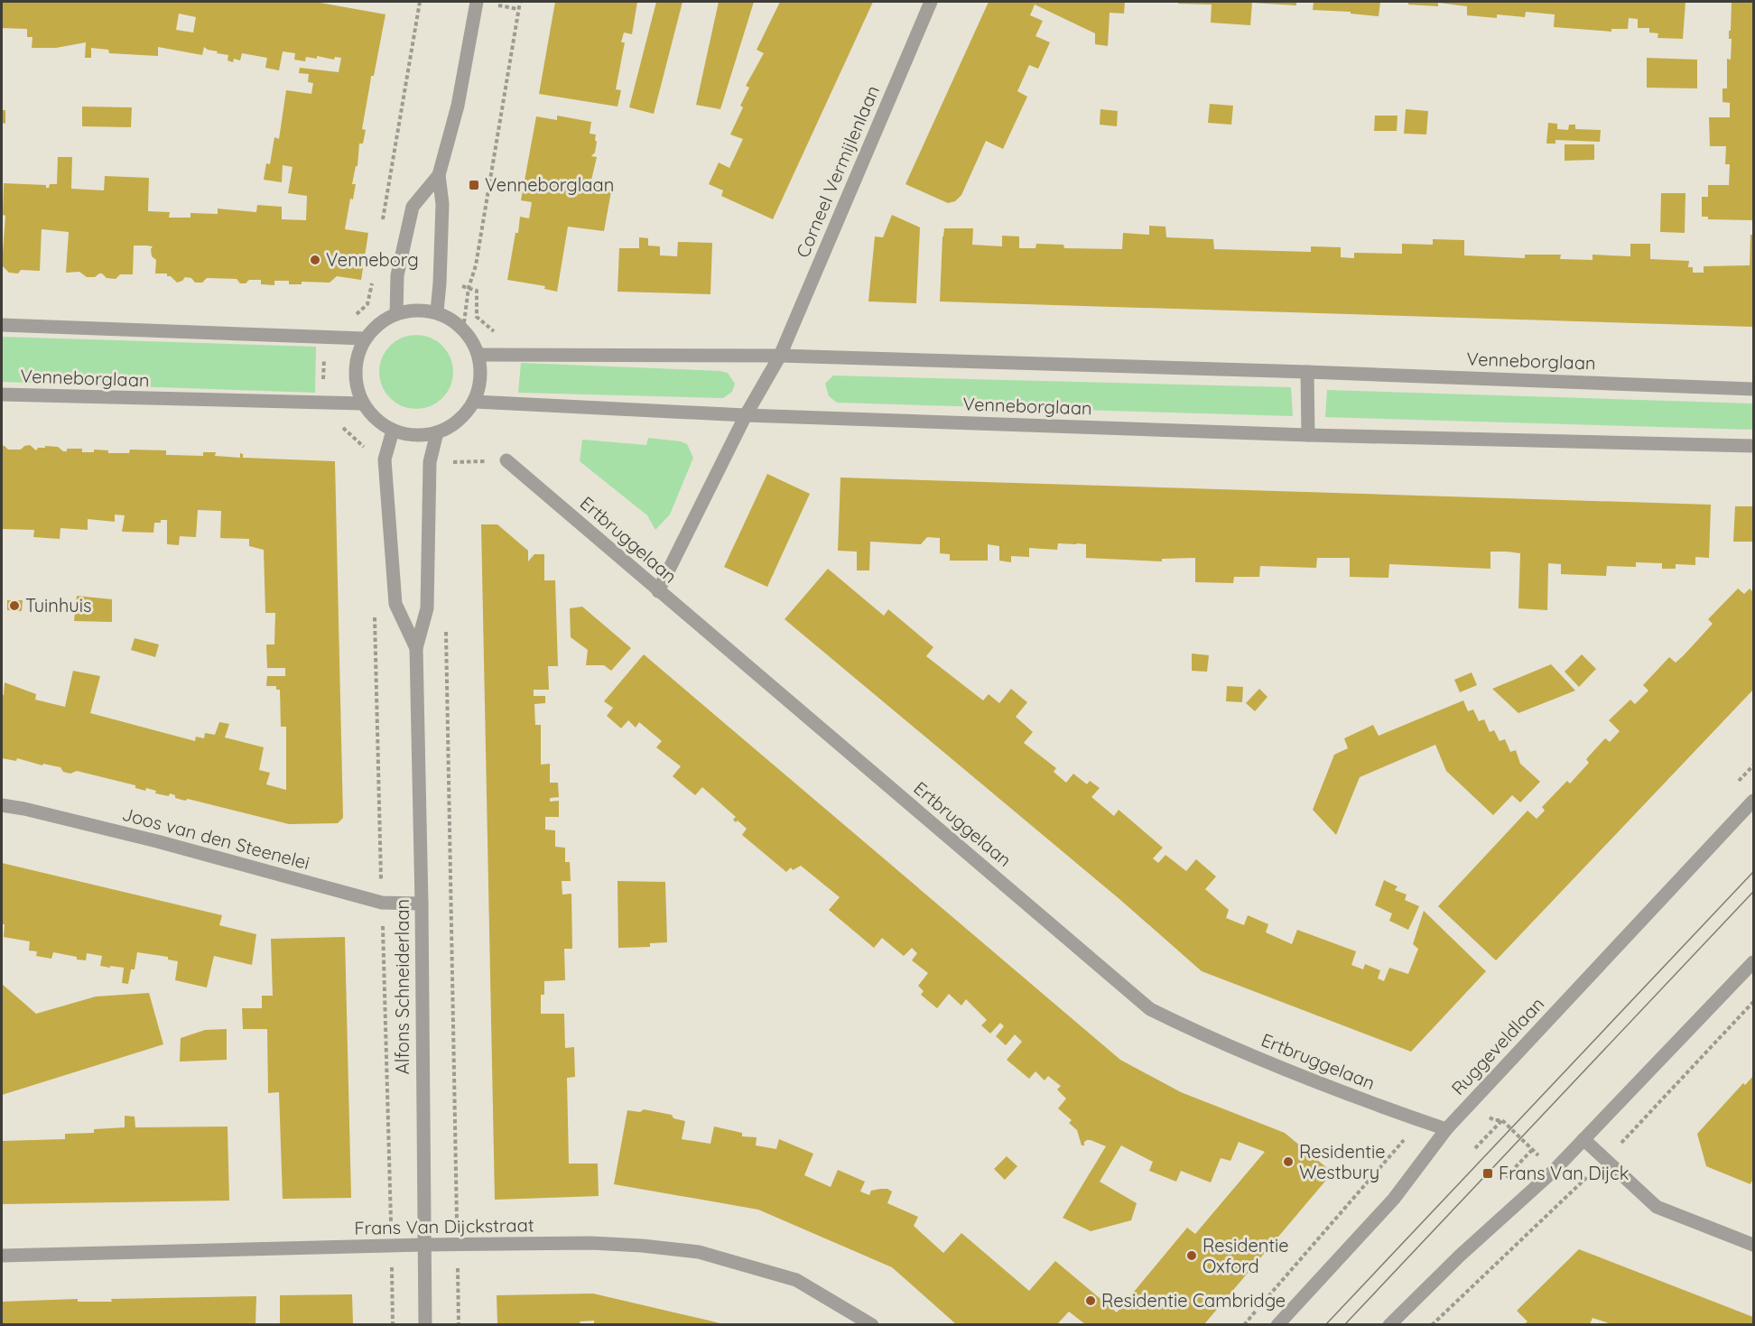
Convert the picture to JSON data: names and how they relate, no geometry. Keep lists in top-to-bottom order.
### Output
{
  "streets": {
    "street": [
      "Corneel Vermijlenlaan",
      "Venneborglaan",
      "Ertbruggelaan",
      "Joos van den Steenelei",
      "Alfons Schneiderlaan",
      "Ruggeveldlaan",
      "Frans Van Dijckstraat"
    ]
  },
  "crossings": [
    ["Corneel Vermijlenlaan", "Venneborglaan"],
    ["Venneborglaan", "Alfons Schneiderlaan"],
    ["Ertbruggelaan", "Ruggeveldlaan"],
    ["Joos van den Steenelei", "Alfons Schneiderlaan"],
    ["Alfons Schneiderlaan", "Frans Van Dijckstraat"]
  ],
  "places": {
    "transit": ["Venneborglaan", "Frans Van Dijck"],
    "other": [
      "Venneborg",
      "Tuinhuis",
      "Residentie Westbury",
      "Residentie Oxford",
      "Residentie Cambridge"
    ]
  }
}
